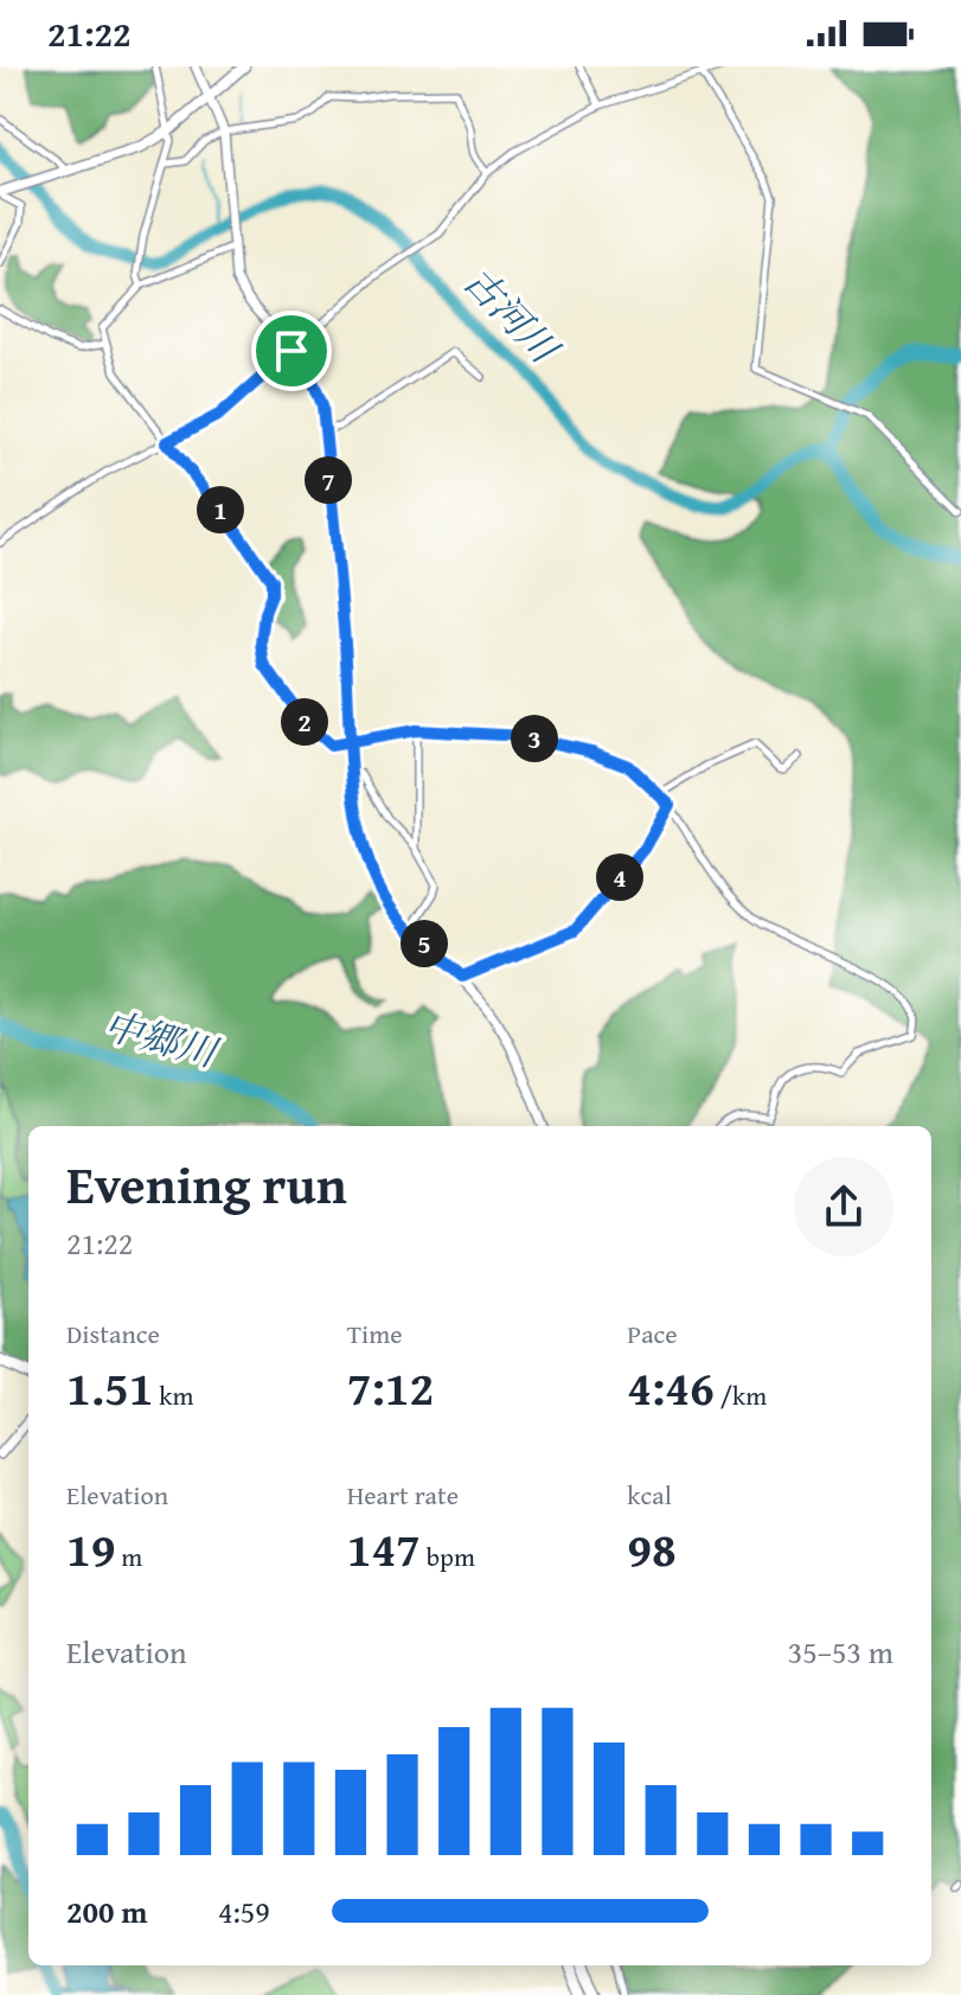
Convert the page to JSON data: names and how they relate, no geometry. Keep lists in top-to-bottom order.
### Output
{
  "water": ["古河川", "中郷川"],
  "page": {
    "status": "21:22",
    "pins": [
      "7",
      "1",
      "2",
      "3",
      "4",
      "5"
    ],
    "heading": ["Evening run", "21:22"],
    "stats": [
      ["Distance", "1.51 km"],
      ["Time", "7:12"],
      ["Pace", "4:46 /km"],
      ["Elevation", "19 m"],
      ["Heart rate", "147 bpm"],
      ["kcal", "98"]
    ],
    "chart": ["Elevation", "35–53 m"],
    "list": [
      {
        "name": "200 m",
        "note": "4:59"
      }
    ]
  }
}
